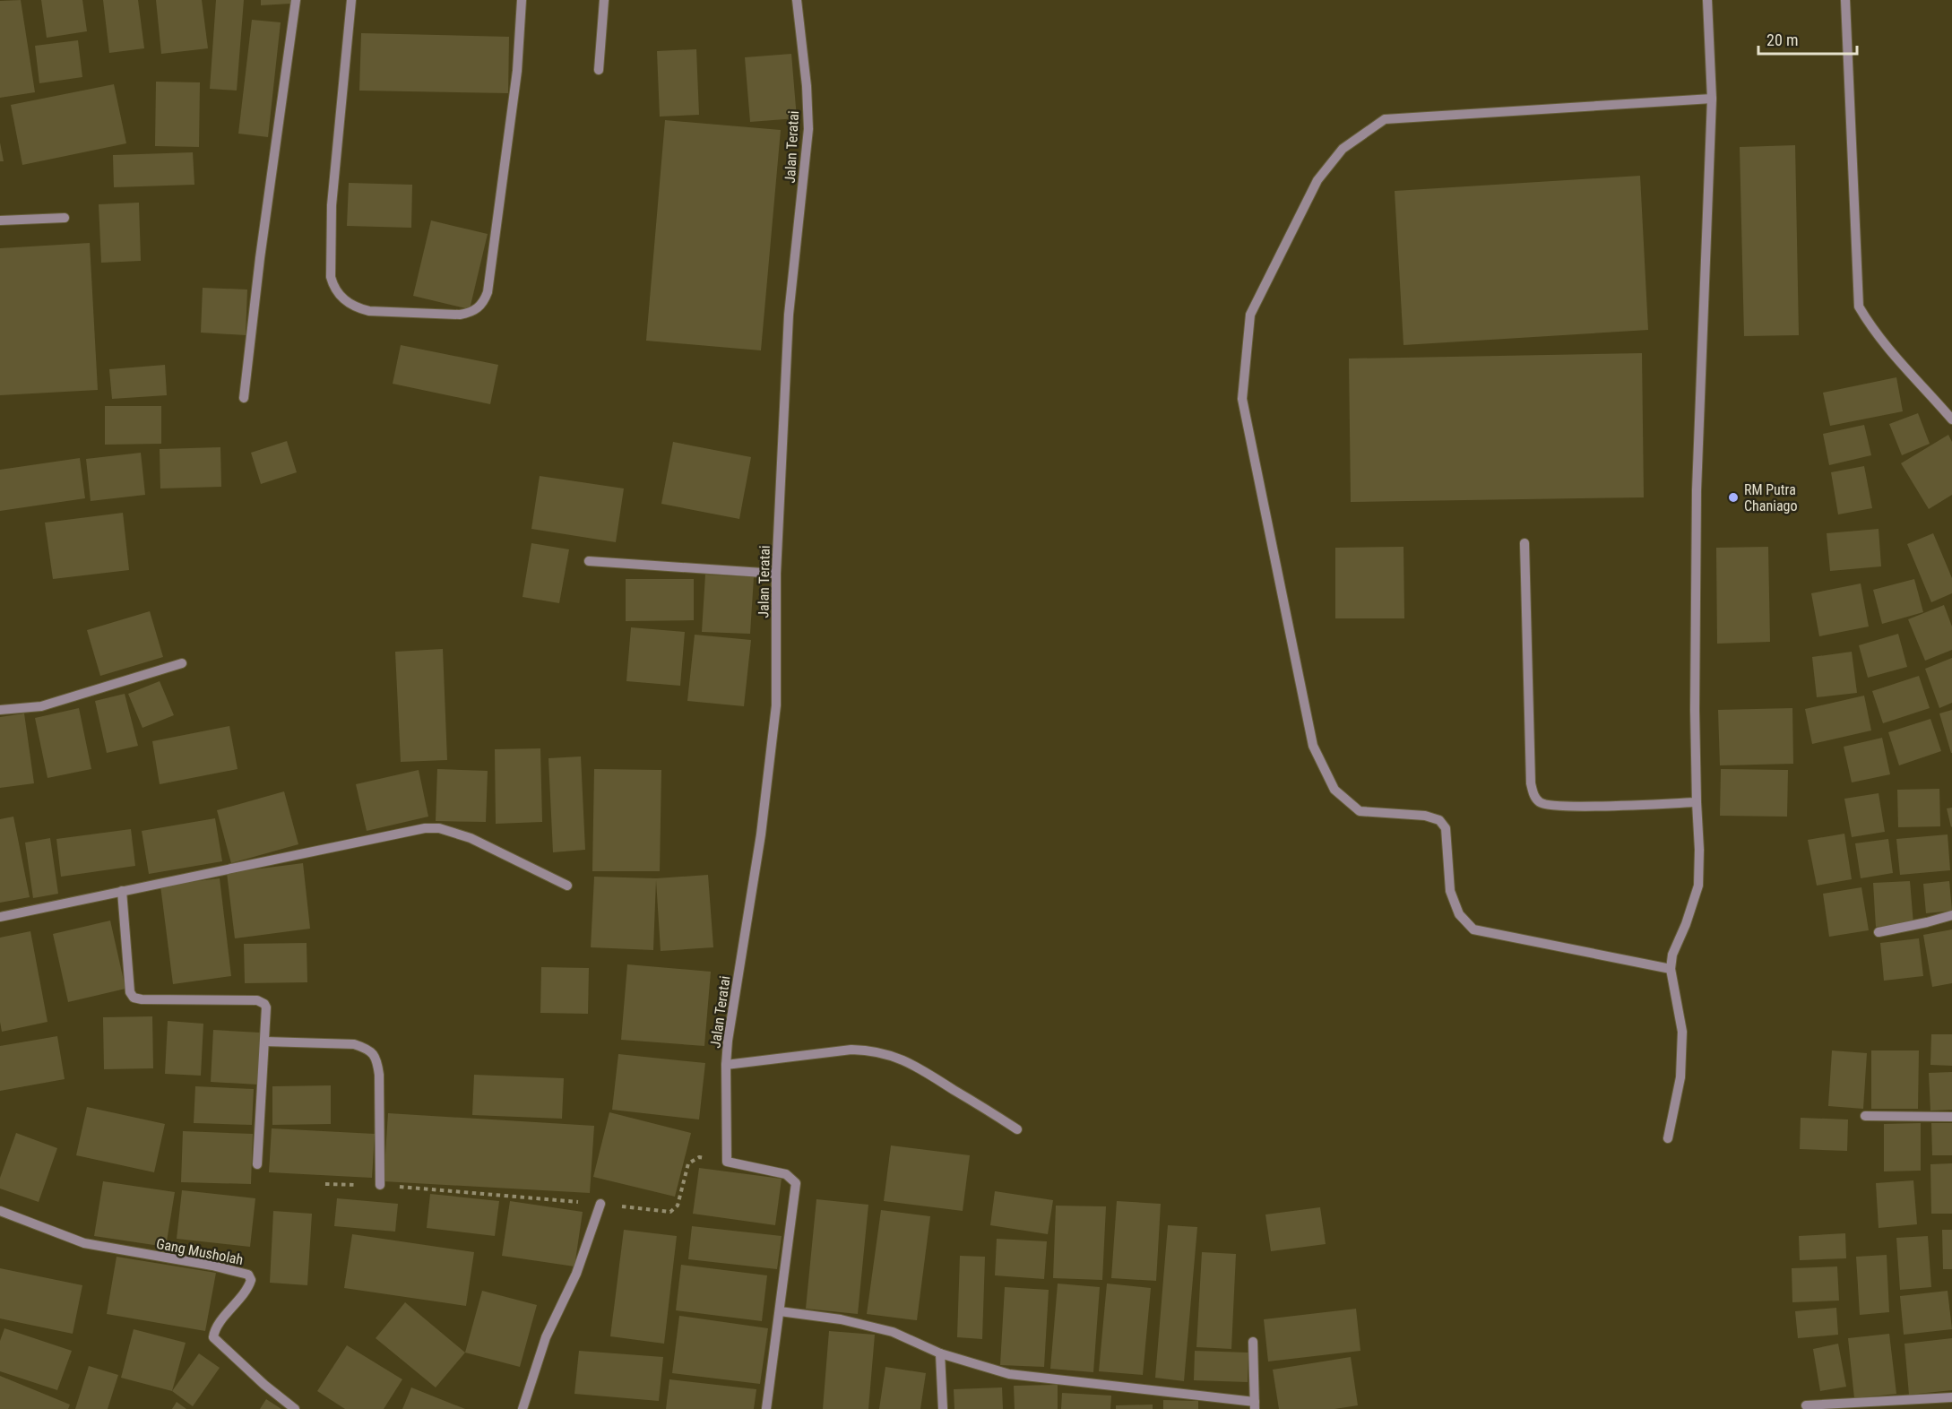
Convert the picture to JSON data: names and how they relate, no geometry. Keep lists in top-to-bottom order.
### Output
{
  "streets": {
    "street": ["Jalan Teratai", "Gang Musholah"]
  },
  "places": ["RM Putra Chaniago"],
  "scale_bar": "20 m"
}
